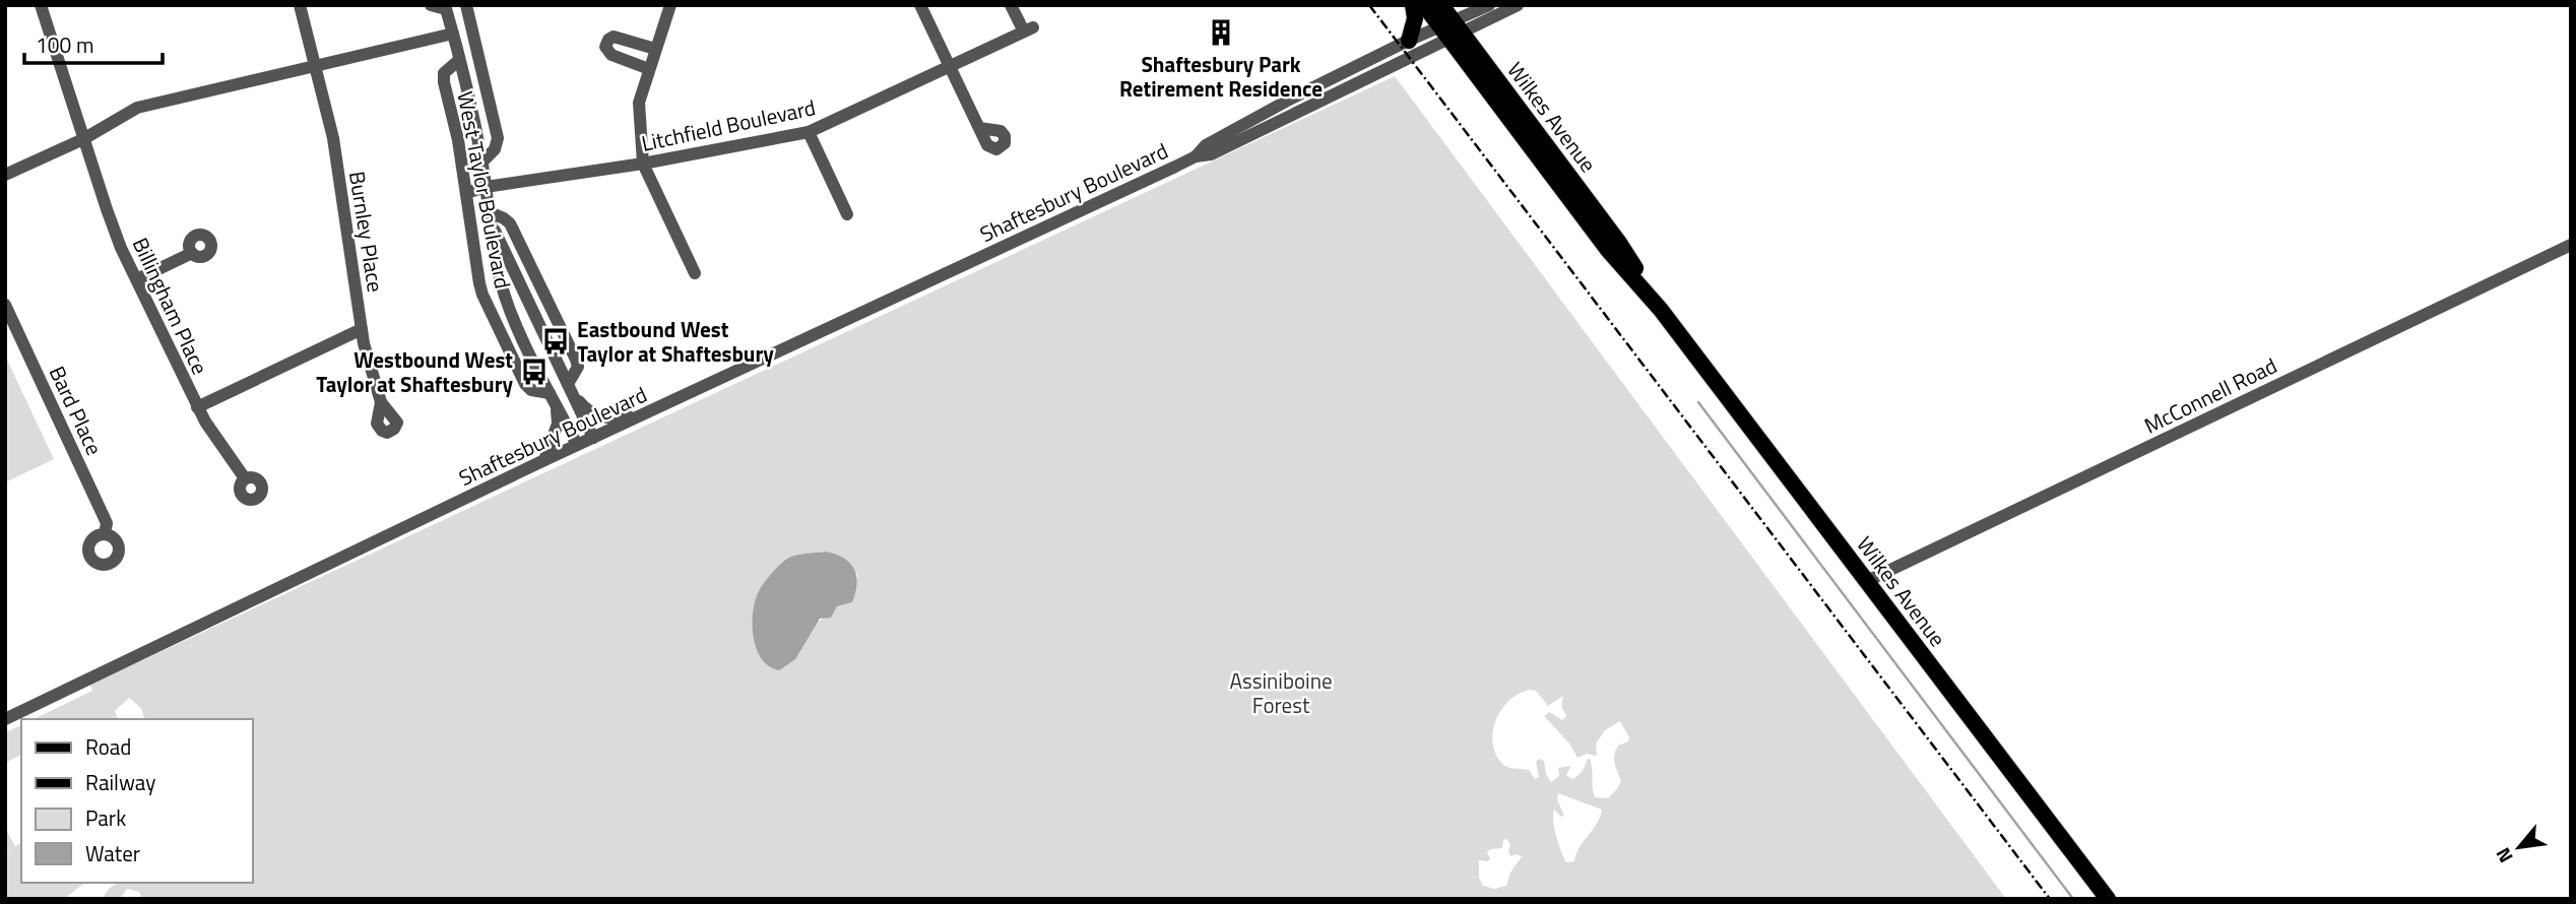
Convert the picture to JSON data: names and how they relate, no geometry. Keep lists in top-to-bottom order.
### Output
{
  "streets": {
    "main road": ["Wilkes Avenue"],
    "street": [
      "Litchfield Boulevard",
      "West Taylor Boulevard",
      "Shaftesbury Boulevard",
      "Burnley Place",
      "Billingham Place",
      "McConnell Road",
      "Bard Place"
    ]
  },
  "crossings": [
    ["Wilkes Avenue", "Shaftesbury Boulevard"],
    ["Wilkes Avenue", "McConnell Road"],
    ["Litchfield Boulevard", "West Taylor Boulevard"],
    ["West Taylor Boulevard", "Shaftesbury Boulevard"]
  ],
  "parks": ["Assiniboine Forest"],
  "places": {
    "building": ["Shaftesbury Park Retirement Residence"],
    "bus stop": ["Eastbound West Taylor at Shaftesbury", "Westbound West Taylor at Shaftesbury"]
  },
  "legend": [
    "Road",
    "Railway",
    "Park",
    "Water"
  ],
  "scale_bar": "100 m",
  "north": "bottom left"
}
